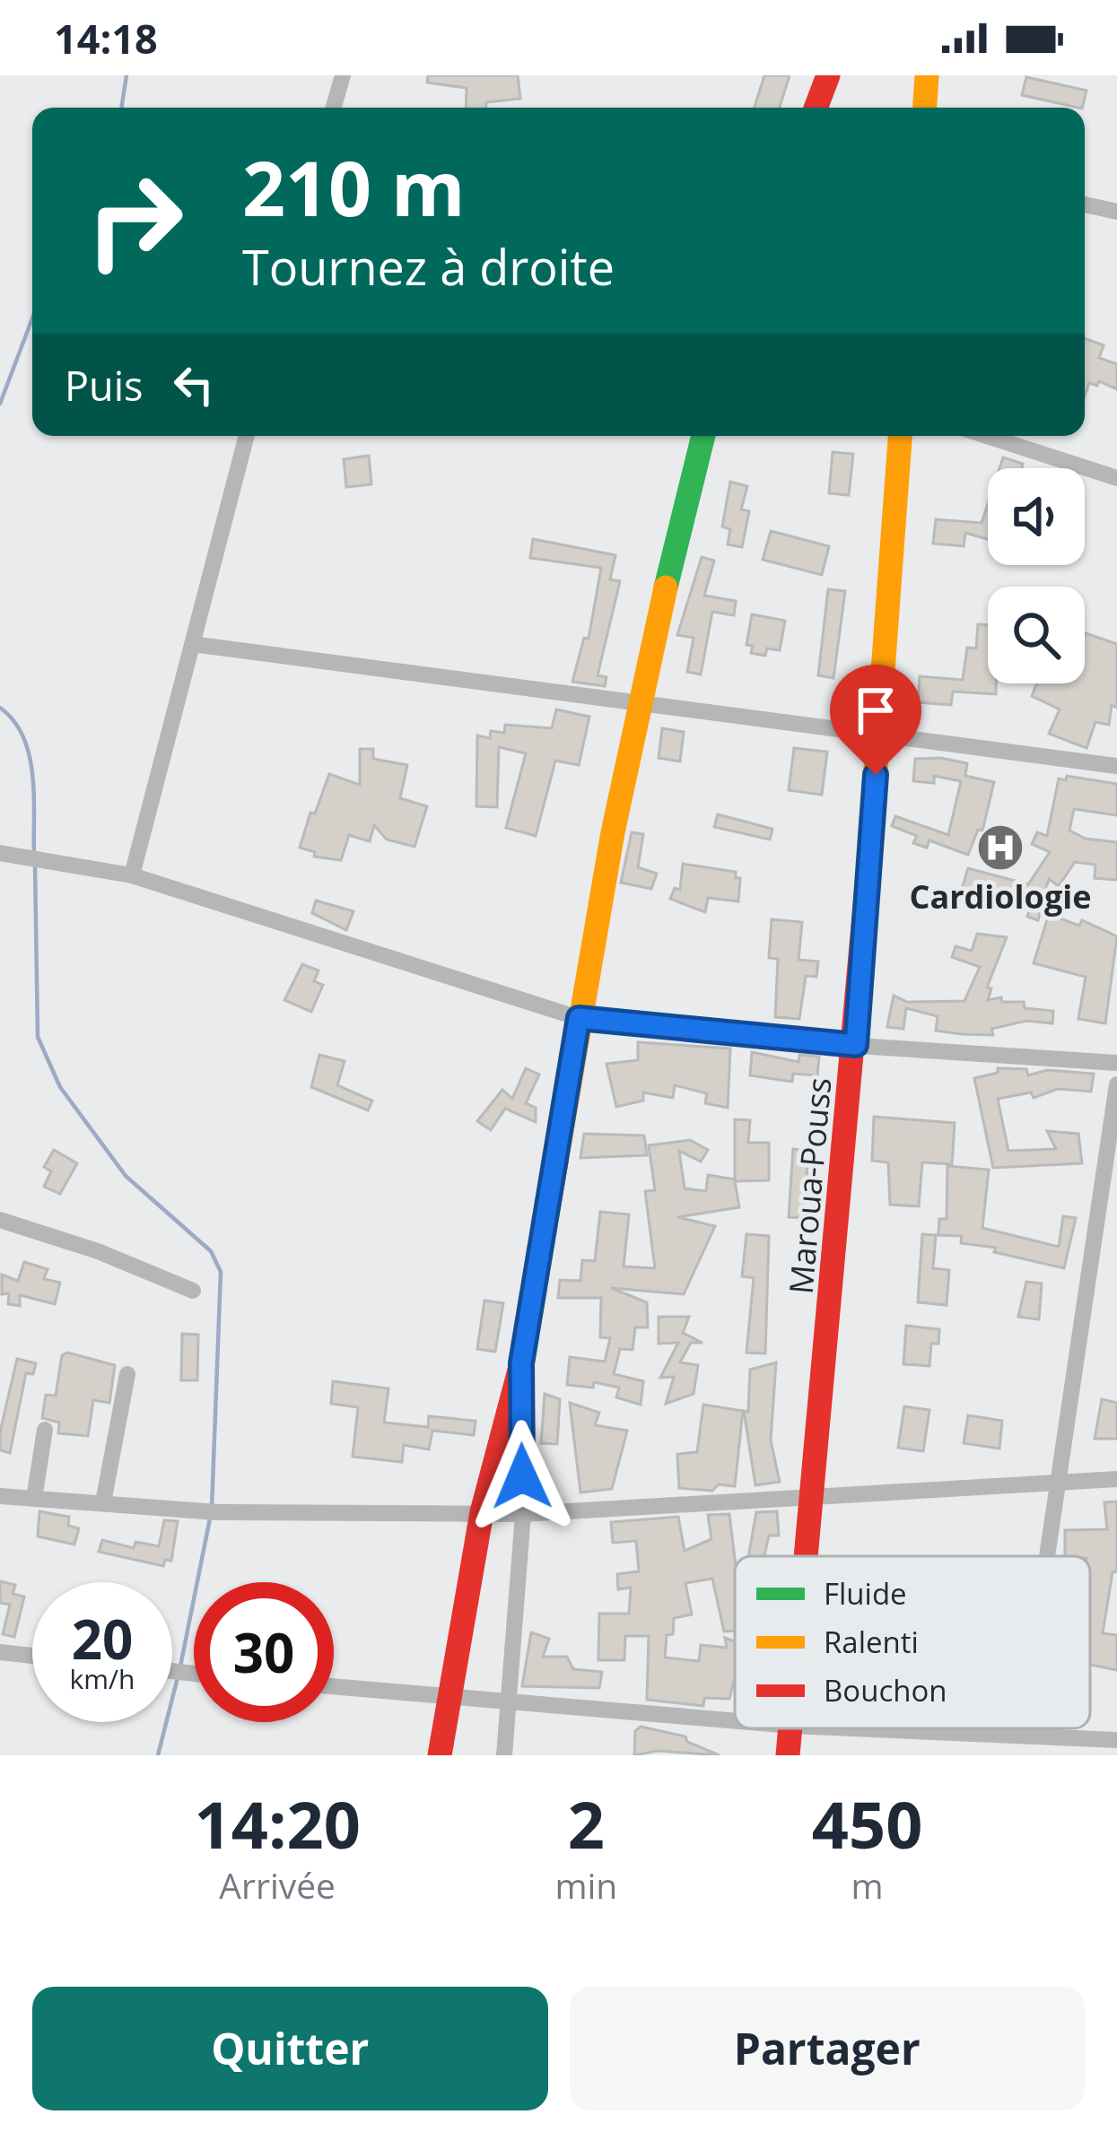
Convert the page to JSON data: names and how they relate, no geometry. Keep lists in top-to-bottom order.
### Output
{
  "streets": {
    "main road": ["Maroua-Pouss"]
  },
  "places": {
    "hospital": ["Cardiologie"]
  },
  "legend": ["Fluide", "Ralenti", "Bouchon"],
  "page": {
    "status": "14:18",
    "turn": ["210 m", "Tournez à droite"],
    "then": "Puis",
    "speed": "20 km/h",
    "limit": "30",
    "eta": [
      "14:20",
      "Arrivée",
      "2",
      "min",
      "450",
      "m"
    ],
    "buttons": ["Quitter", "Partager"]
  }
}
